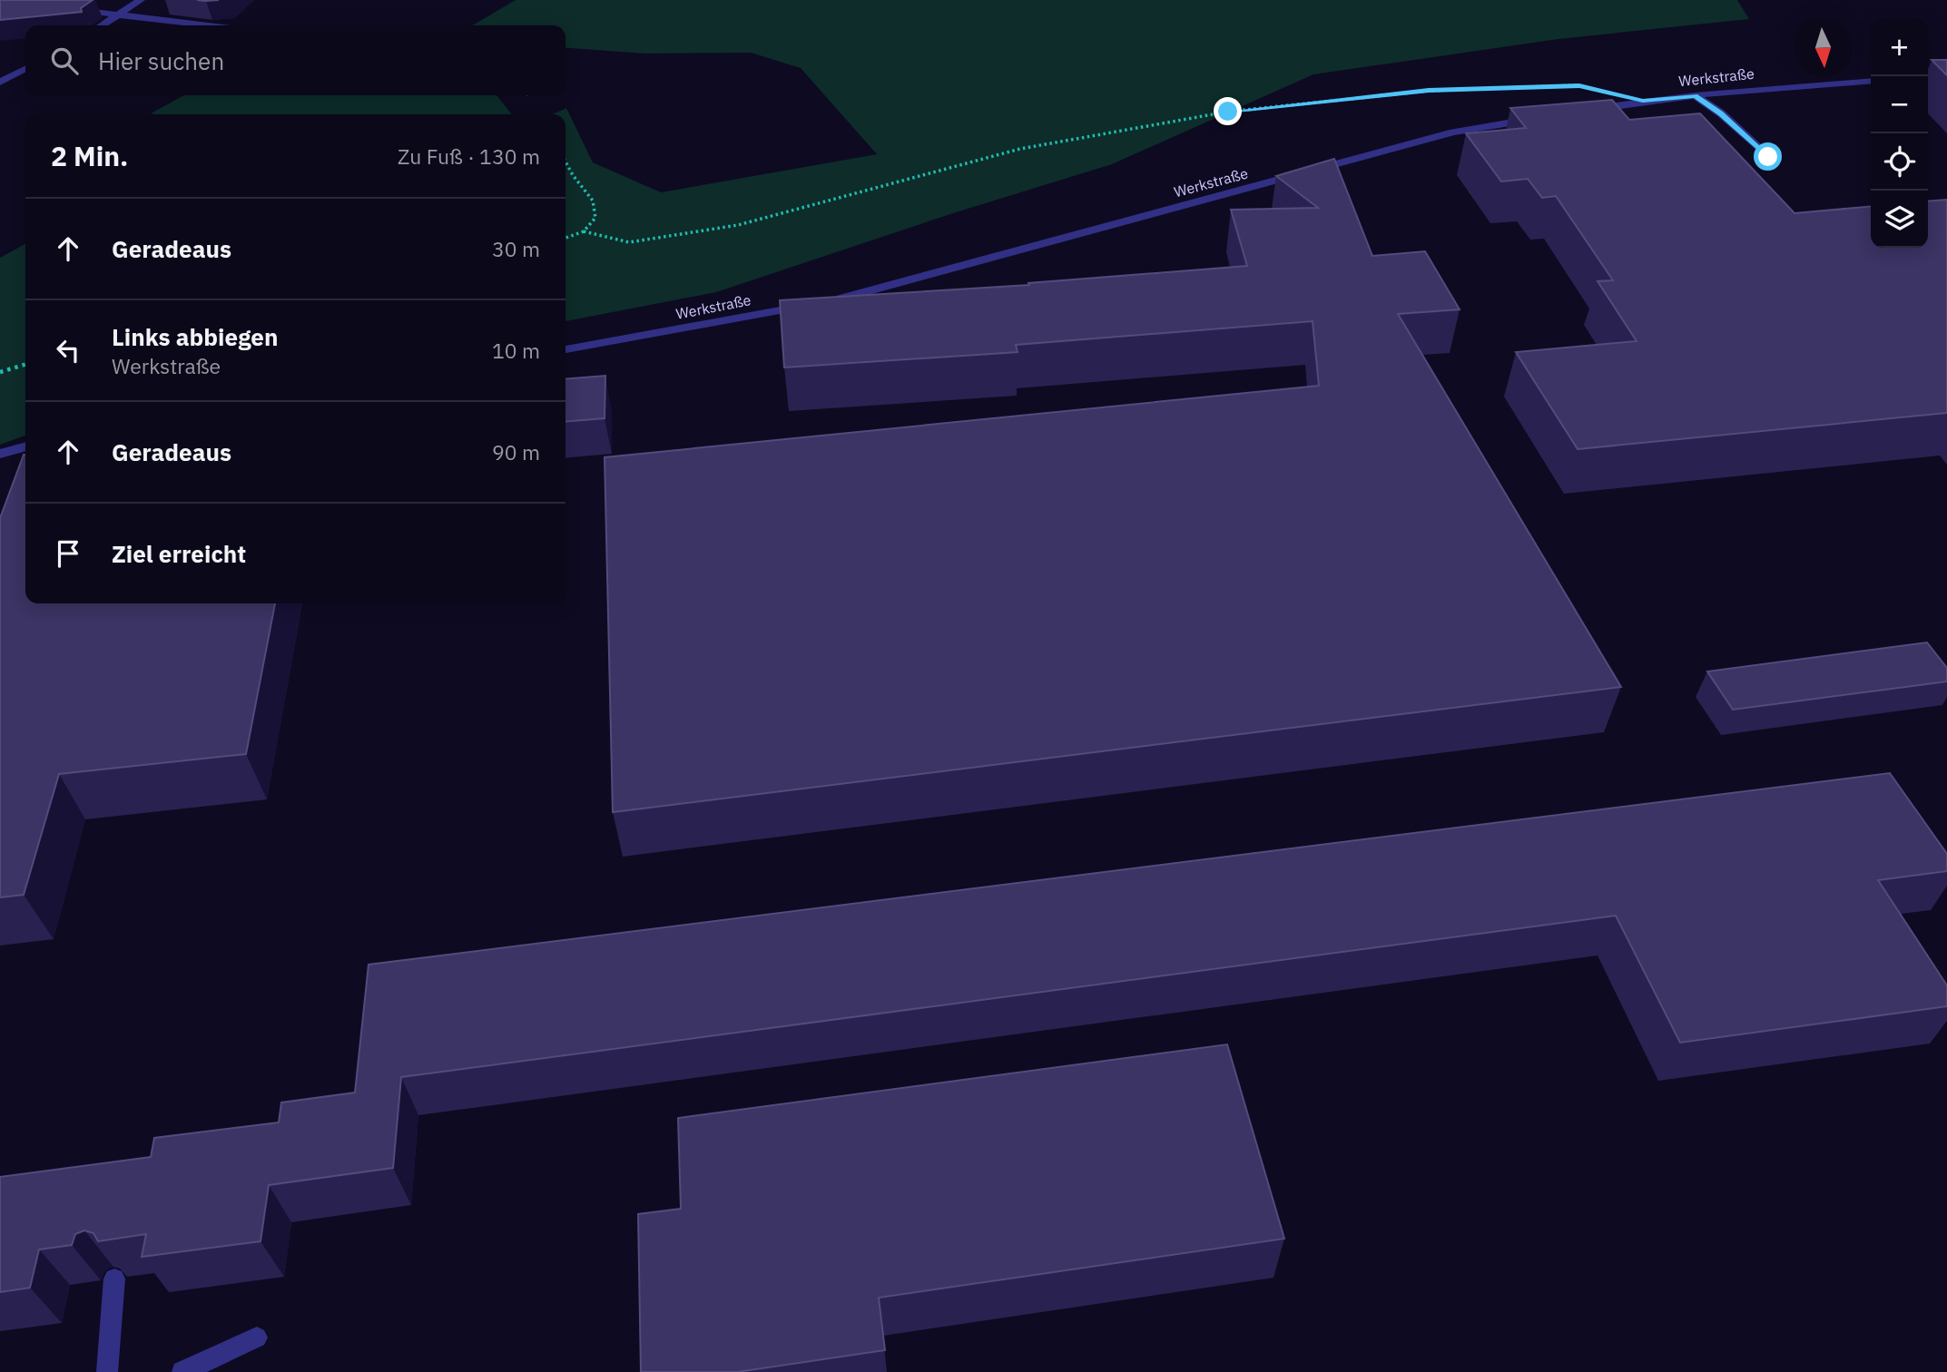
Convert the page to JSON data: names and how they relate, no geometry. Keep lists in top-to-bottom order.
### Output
{
  "streets": {
    "street": ["Werkstraße"]
  },
  "north": "bottom",
  "page": {
    "map_buttons": ["+", "−"],
    "search": "Hier suchen",
    "heading": ["2 Min.", "Zu Fuß · 130 m"],
    "list": [
      ["Geradeaus", "30 m"],
      ["Links abbiegen", "Werkstraße", "10 m"],
      ["Geradeaus", "90 m"],
      "Ziel erreicht"
    ]
  }
}
